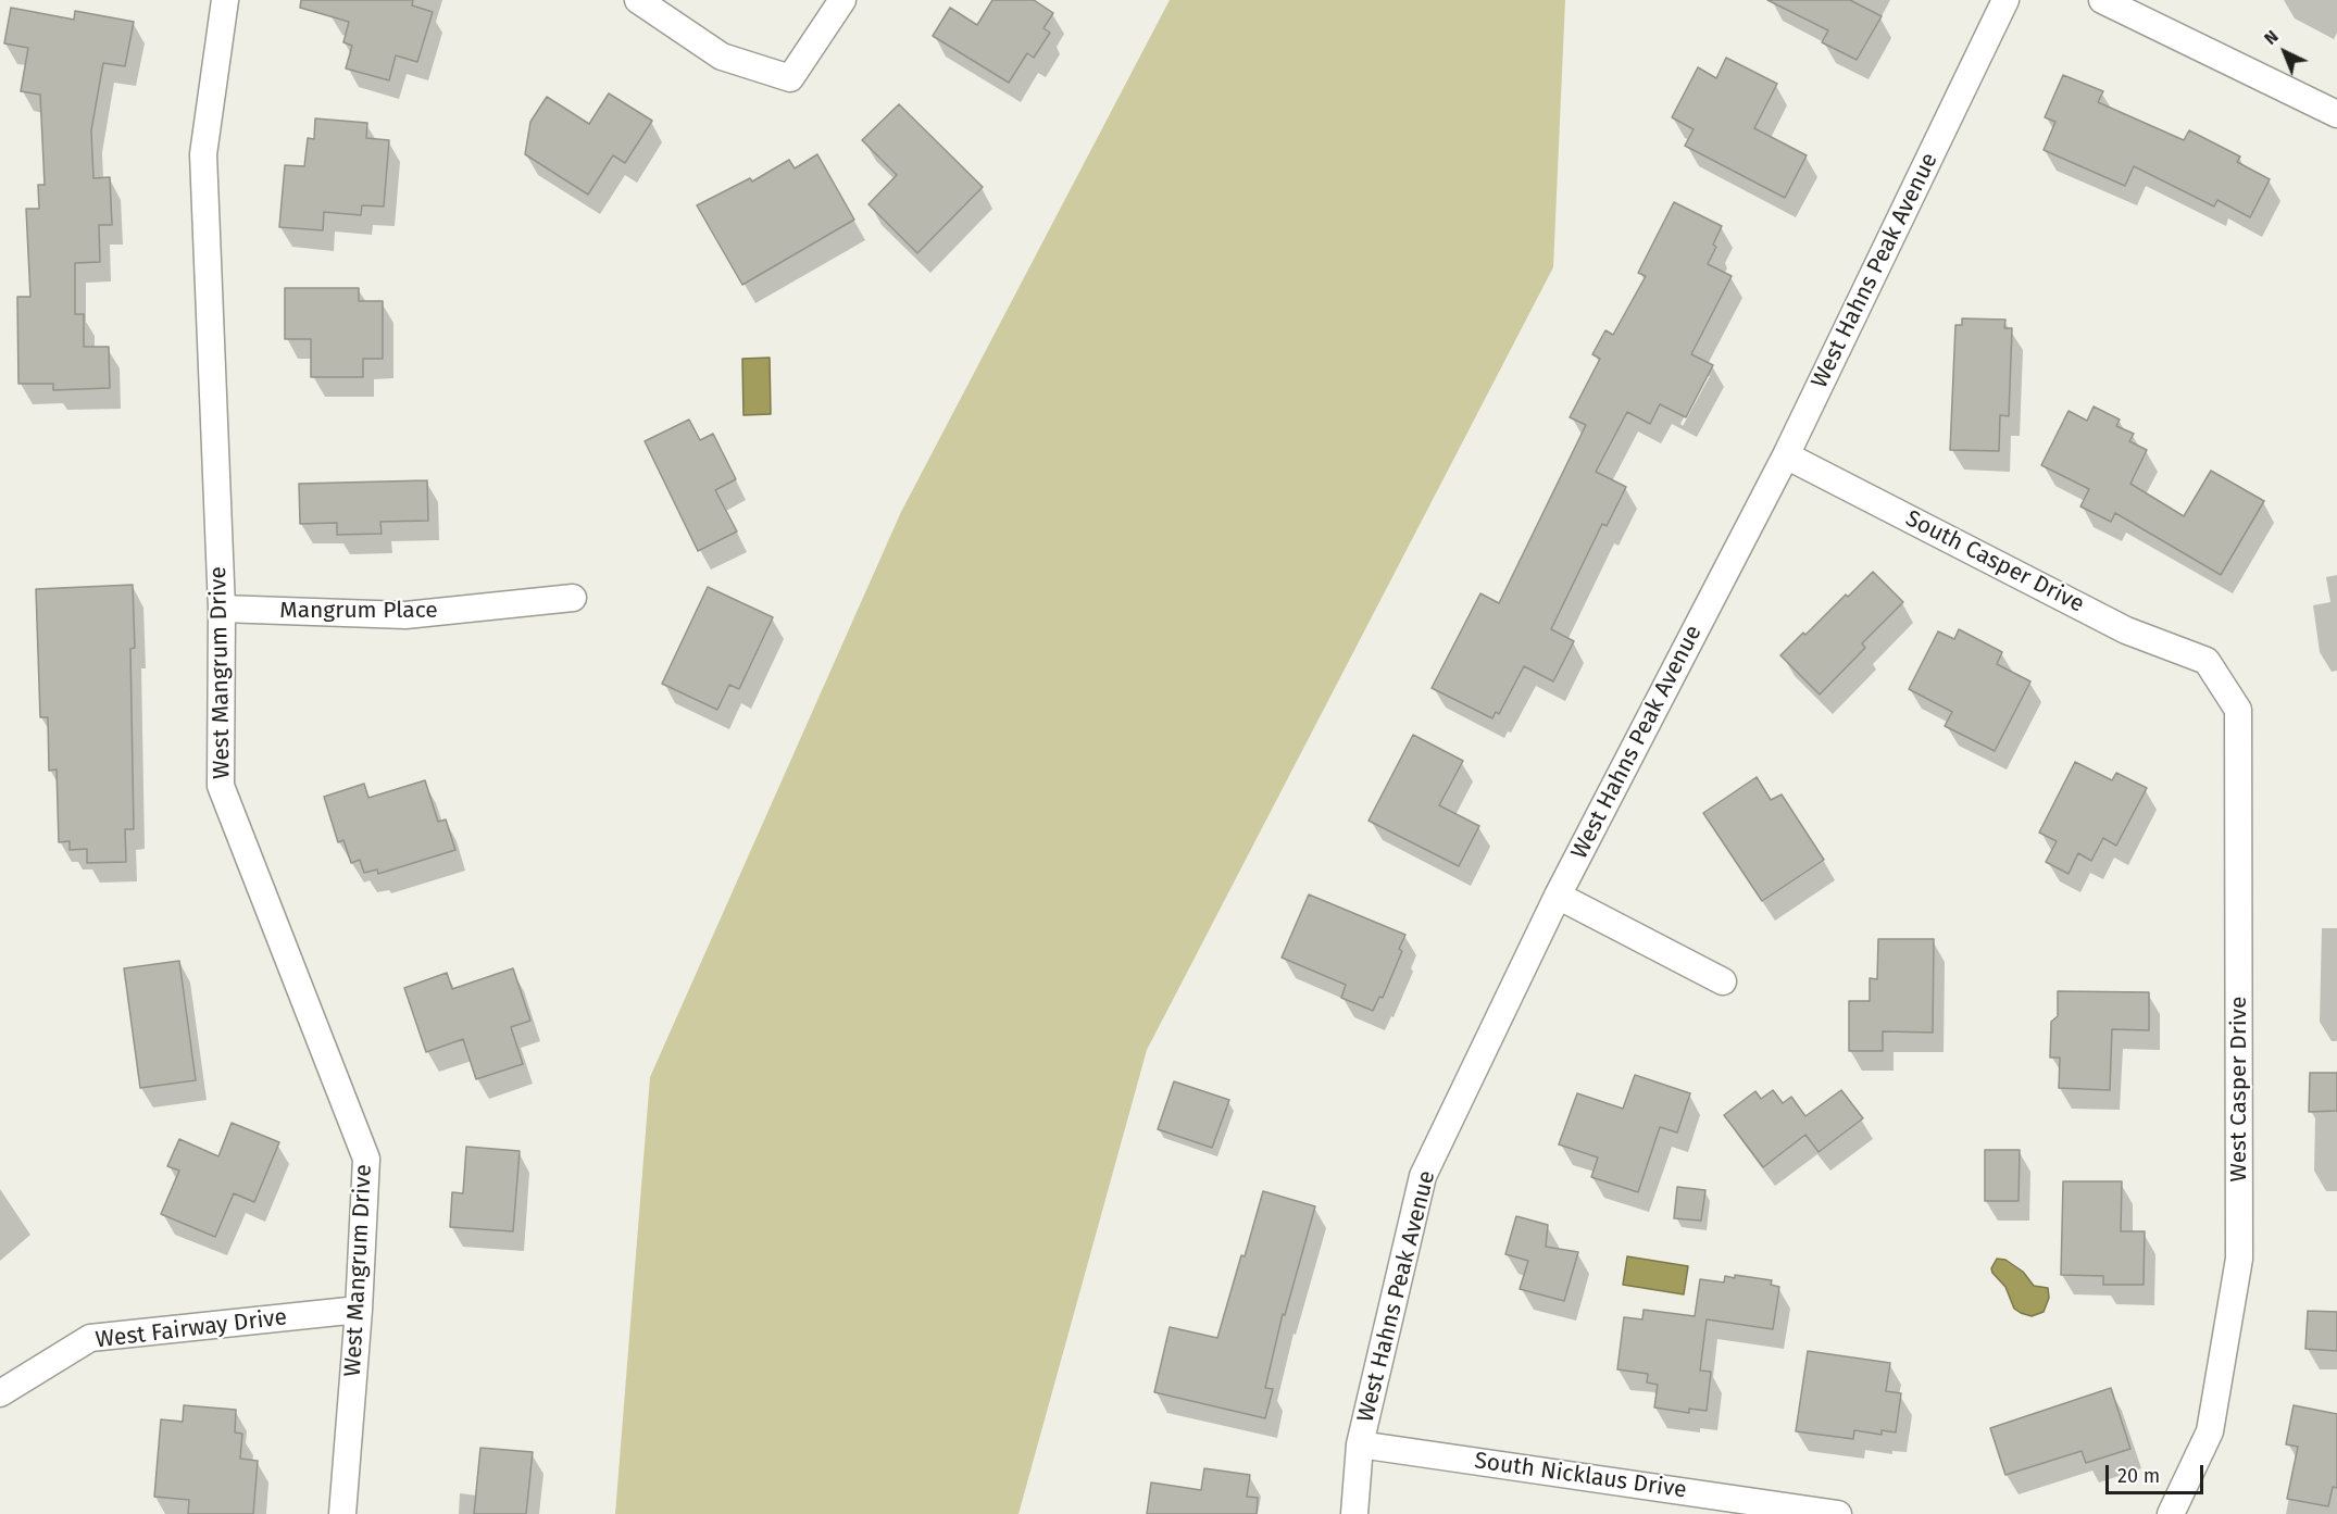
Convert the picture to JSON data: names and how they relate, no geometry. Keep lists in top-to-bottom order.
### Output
{
  "streets": {
    "street": [
      "West Hahns Peak Avenue",
      "South Casper Drive",
      "Mangrum Place",
      "West Mangrum Drive",
      "West Casper Drive",
      "West Fairway Drive",
      "South Nicklaus Drive"
    ]
  },
  "crossings": [
    ["West Hahns Peak Avenue", "South Casper Drive"],
    ["West Hahns Peak Avenue", "South Nicklaus Drive"],
    ["South Casper Drive", "West Casper Drive"],
    ["Mangrum Place", "West Mangrum Drive"],
    ["West Mangrum Drive", "West Fairway Drive"]
  ],
  "scale_bar": "20 m",
  "north": "top left"
}
